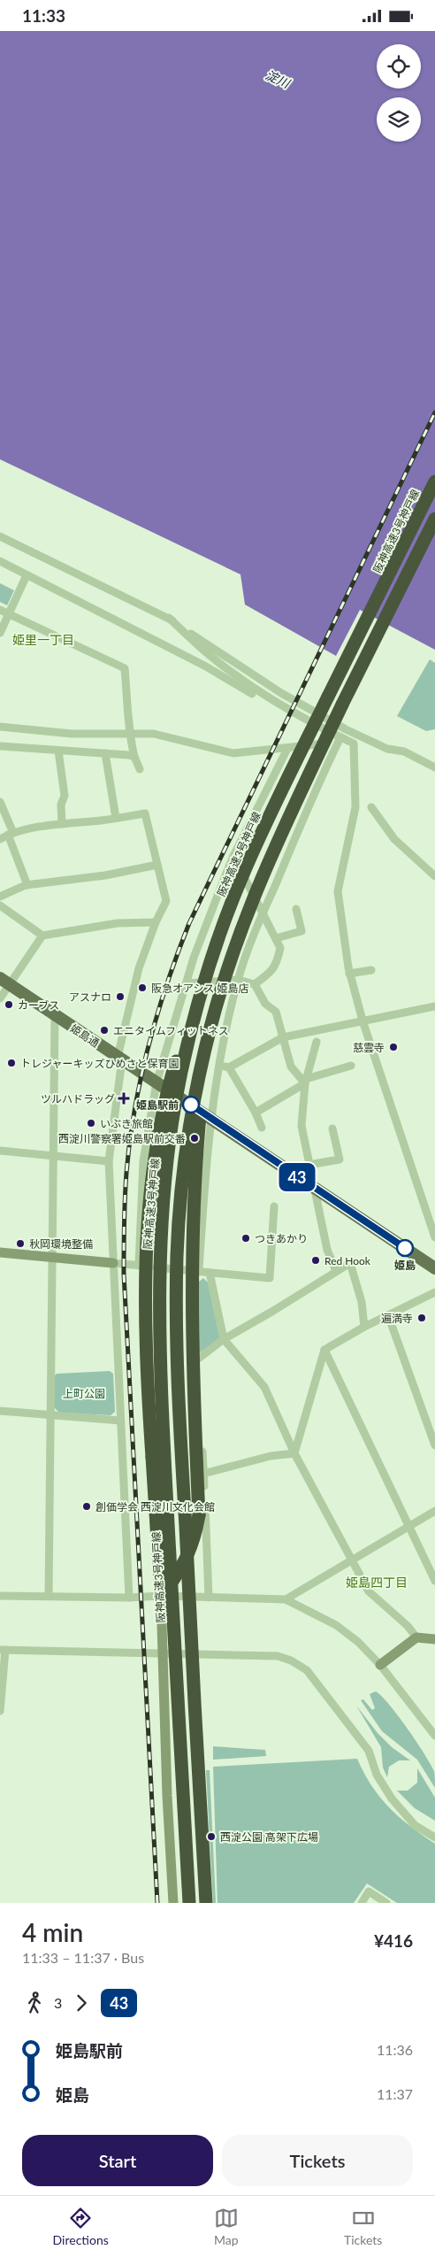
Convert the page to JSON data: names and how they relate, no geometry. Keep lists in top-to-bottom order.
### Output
{
  "streets": {
    "highway": ["阪神高速3号神戸線"],
    "main road": ["姫島通"]
  },
  "districts": ["姫里一丁目", "姫島四丁目"],
  "water": ["淀川"],
  "parks": ["上町公園"],
  "places": {
    "other": [
      "阪急オアシス 姫島店",
      "アスナロ",
      "カーブス",
      "エニタイムフィットネス",
      "慈雲寺",
      "トレジャーキッズひめさと保育園",
      "姫島駅前",
      "いぶき旅館",
      "西淀川警察署姫島駅前交番",
      "つきあかり",
      "秋岡環境整備",
      "姫島",
      "Red Hook",
      "遍満寺",
      "創価学会 西淀川文化会館",
      "西淀公園 高架下広場"
    ],
    "health": ["ツルハドラッグ"]
  },
  "lines": ["bus line 43"],
  "page": {
    "status": "11:33",
    "on_map": "43",
    "heading": ["4 min", "11:33 – 11:37 · Bus", "¥416"],
    "legs": ["3", "43"],
    "list": [
      {
        "name": "姫島駅前",
        "value": "11:36"
      },
      {
        "name": "姫島",
        "value": "11:37"
      }
    ],
    "buttons": ["Start", "Tickets"],
    "tabs": ["Directions", "Map", "Tickets"]
  }
}
